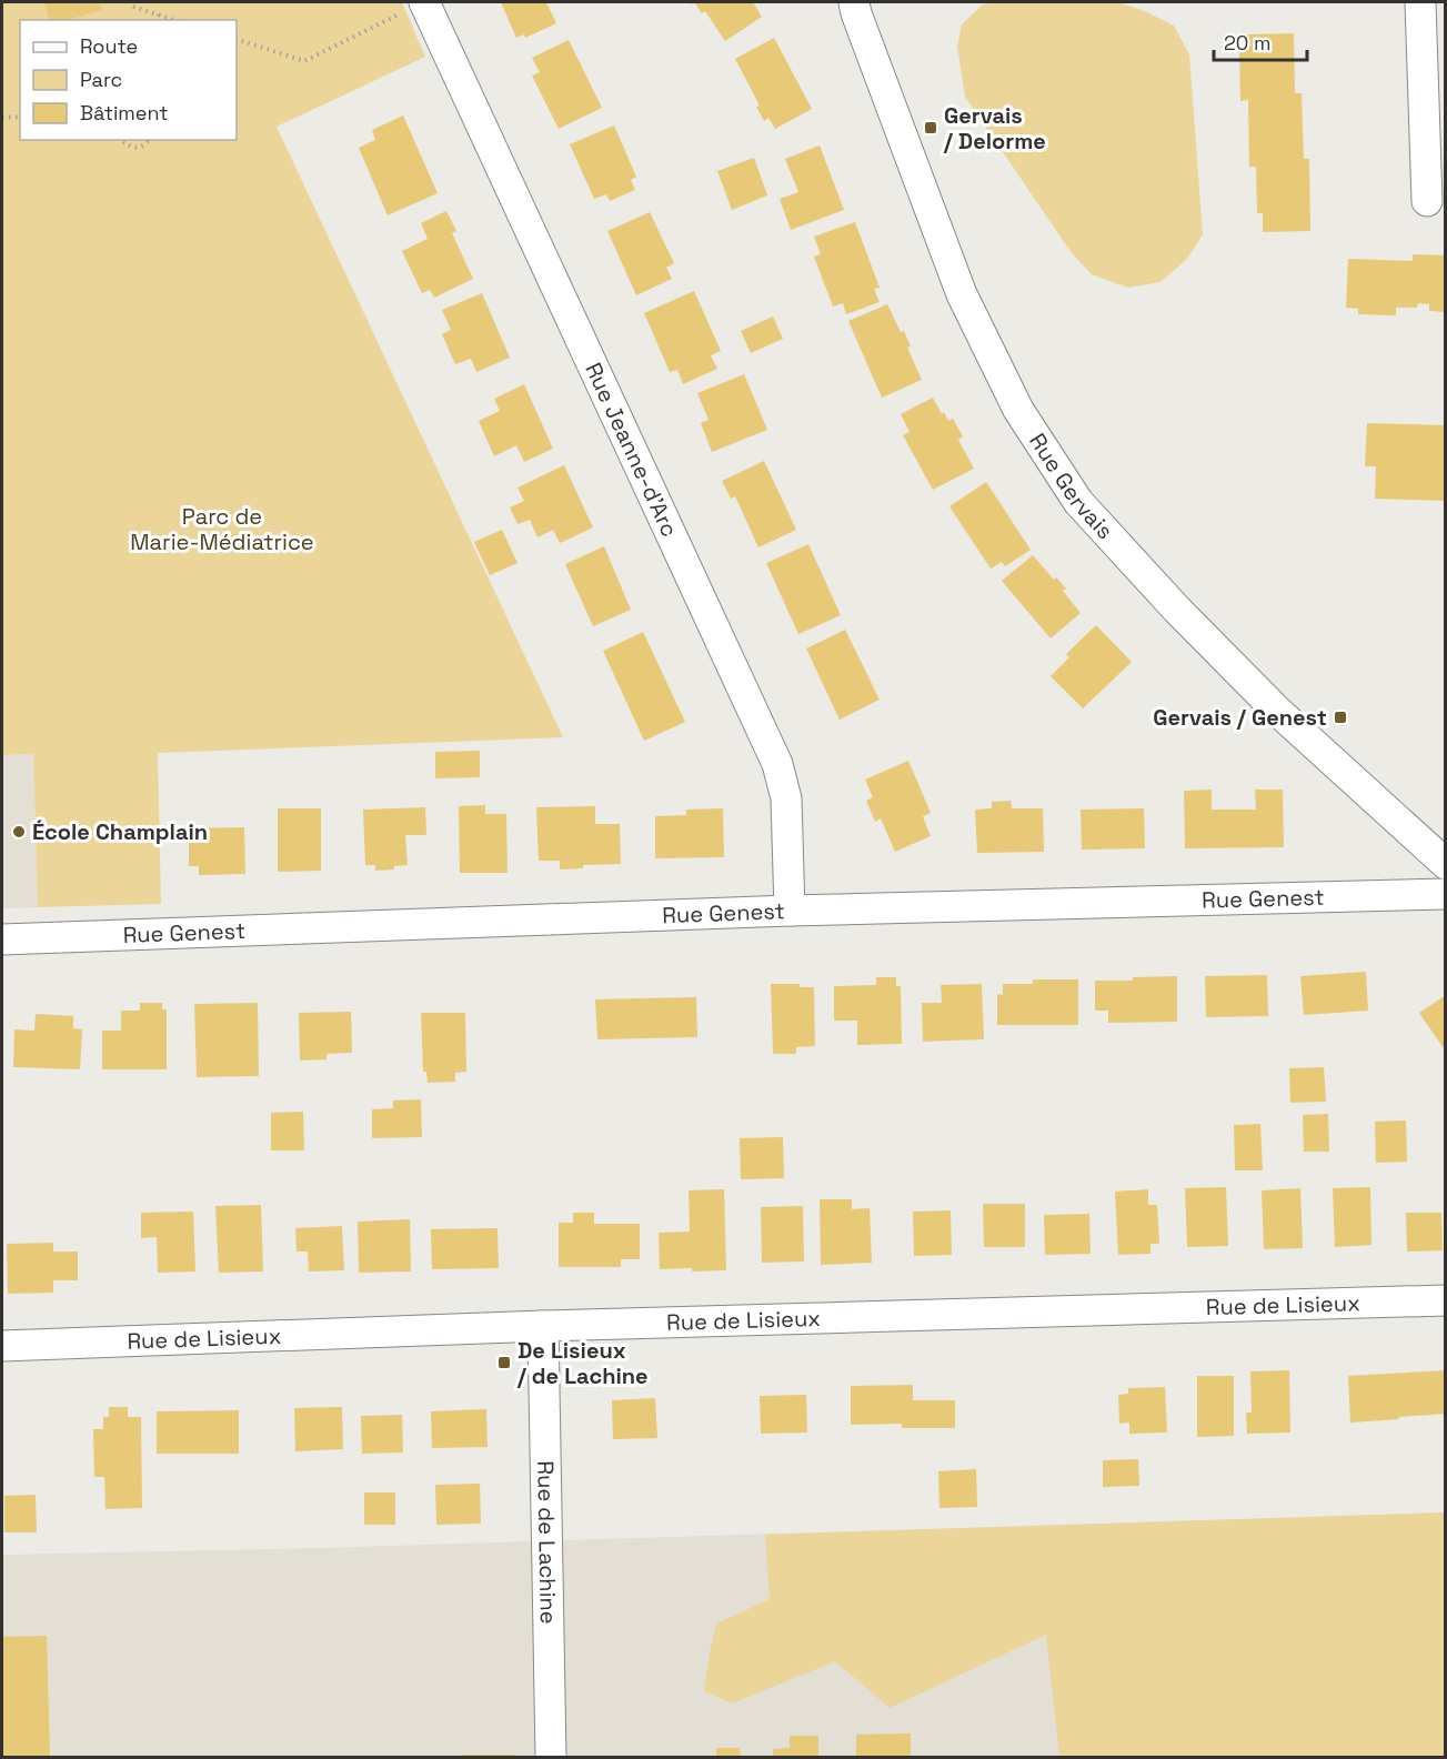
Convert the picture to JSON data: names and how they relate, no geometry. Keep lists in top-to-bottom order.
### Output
{
  "streets": {
    "street": [
      "Rue Jeanne-d'Arc",
      "Rue Gervais",
      "Rue Genest",
      "Rue de Lisieux",
      "Rue de Lachine"
    ]
  },
  "crossings": [
    ["Rue Jeanne-d'Arc", "Rue Genest"],
    ["Rue de Lisieux", "Rue de Lachine"]
  ],
  "parks": ["Parc de Marie-Médiatrice"],
  "places": {
    "transit": ["Gervais / Delorme", "Gervais / Genest", "De Lisieux / de Lachine"],
    "other": ["École Champlain"]
  },
  "legend": ["Route", "Parc", "Bâtiment"],
  "scale_bar": "20 m"
}
